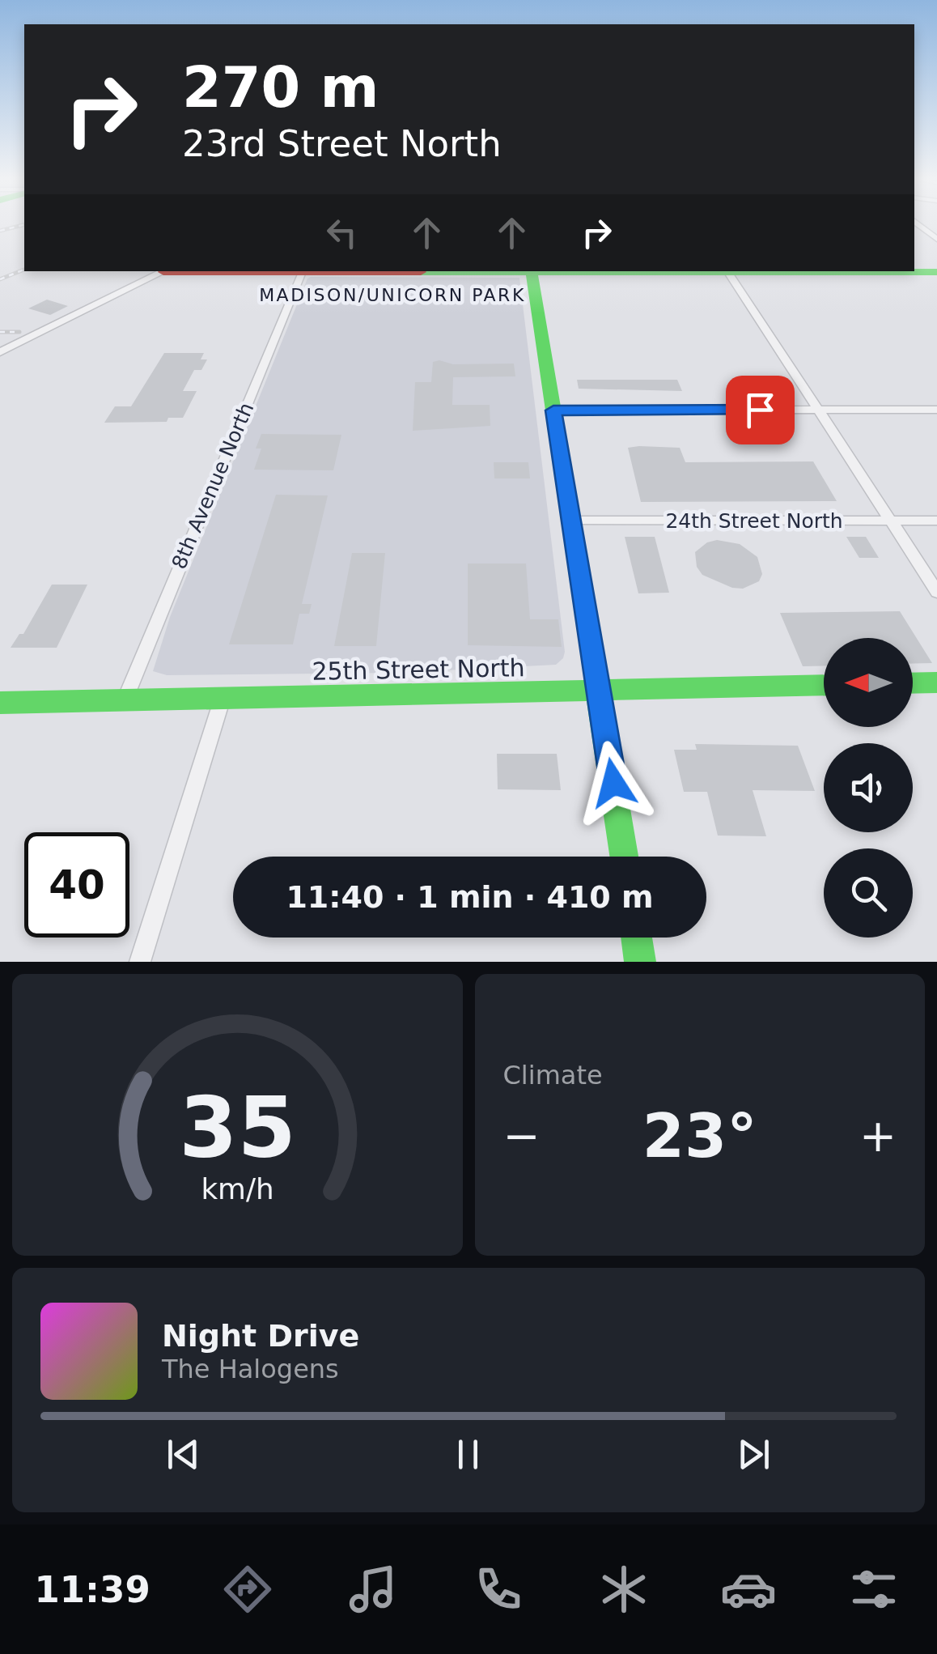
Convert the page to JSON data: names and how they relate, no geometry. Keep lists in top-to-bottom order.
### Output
{
  "streets": {
    "street": ["8th Avenue North", "24th Street North", "25th Street North"]
  },
  "crossings": [
    ["8th Avenue North", "25th Street North"]
  ],
  "districts": ["MADISON/UNICORN PARK"],
  "north": "left",
  "page": {
    "turn": ["270 m", "23rd Street North"],
    "limit": "40",
    "trip": "11:40 · 1 min · 410 m",
    "tile": "Climate",
    "heat": ["−", "23°", "+"],
    "song": ["Night Drive", "The Halogens"],
    "tabs": "11:39",
    "gauge": ["35", "km/h"]
  }
}
